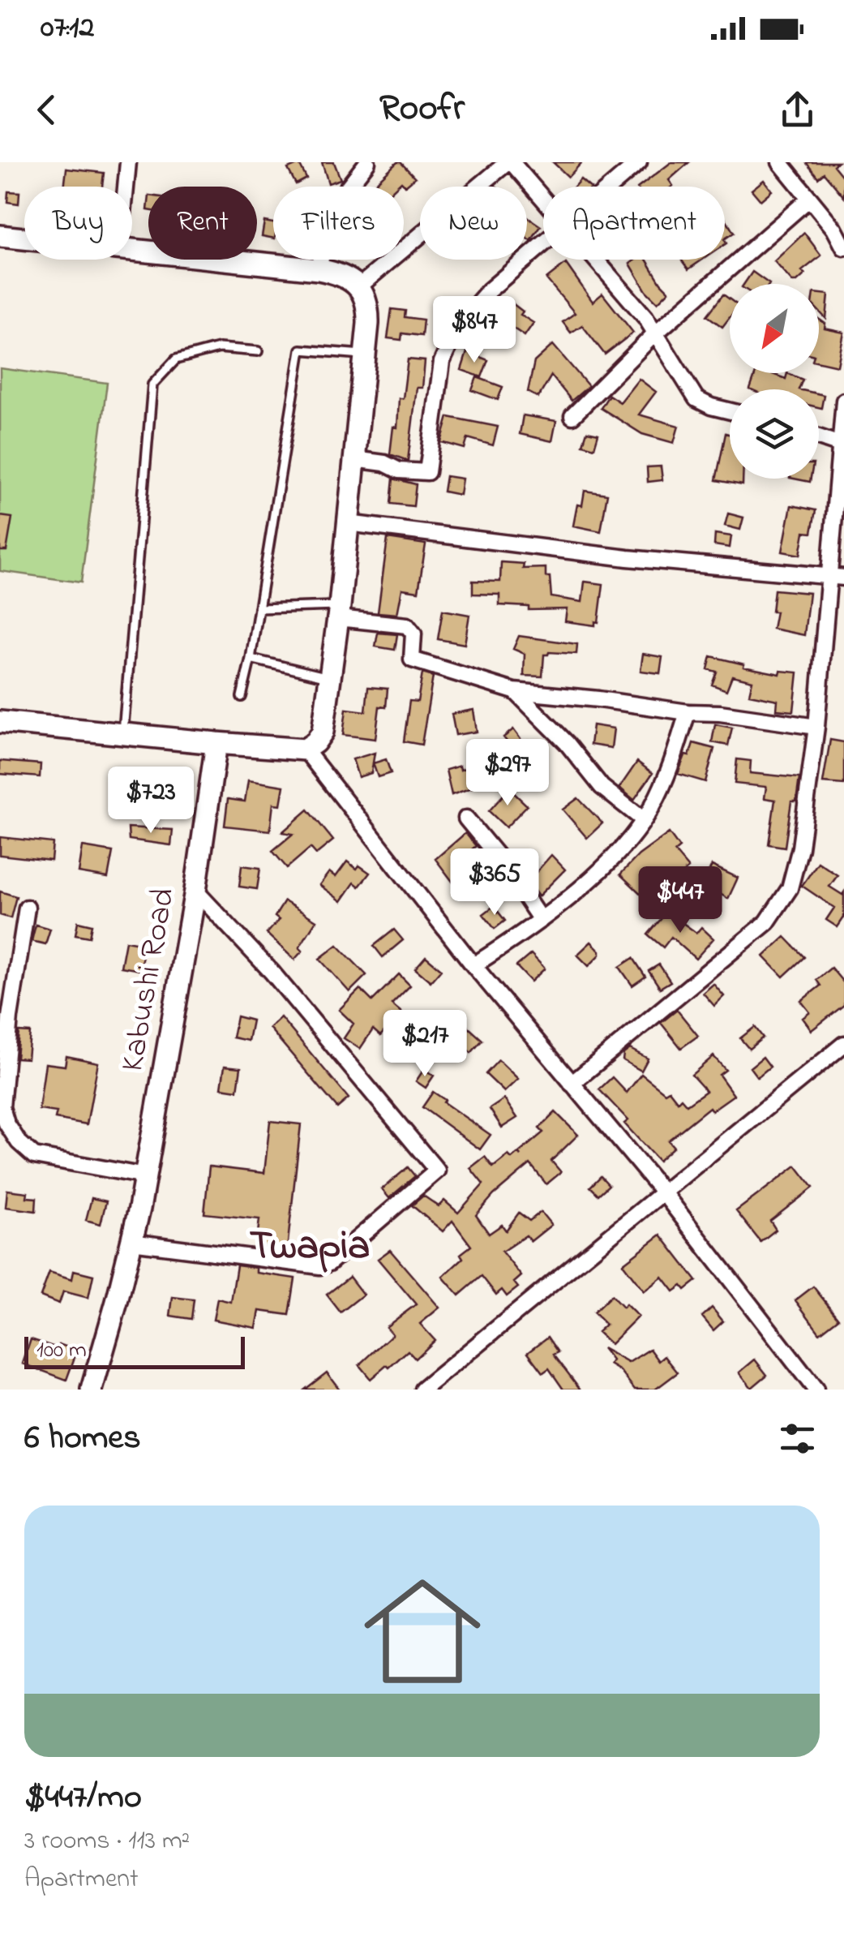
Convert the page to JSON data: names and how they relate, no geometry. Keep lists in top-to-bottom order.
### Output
{
  "streets": {
    "main road": ["Kabushi Road"]
  },
  "districts": ["Twapia"],
  "scale_bar": "100 m",
  "north": "bottom left",
  "page": {
    "status": "07:12",
    "header": "Roofr",
    "chip": [
      "Buy",
      "Rent",
      "Filters",
      "New",
      "Apartment"
    ],
    "price": [
      "$847",
      "$297",
      "$723",
      "$365",
      "$447",
      "$217"
    ],
    "scale": "100 m",
    "heading": "6 homes",
    "list": [
      {
        "name": "$447/mo",
        "note": "3 rooms · 113 m² · Apartment"
      }
    ]
  }
}
